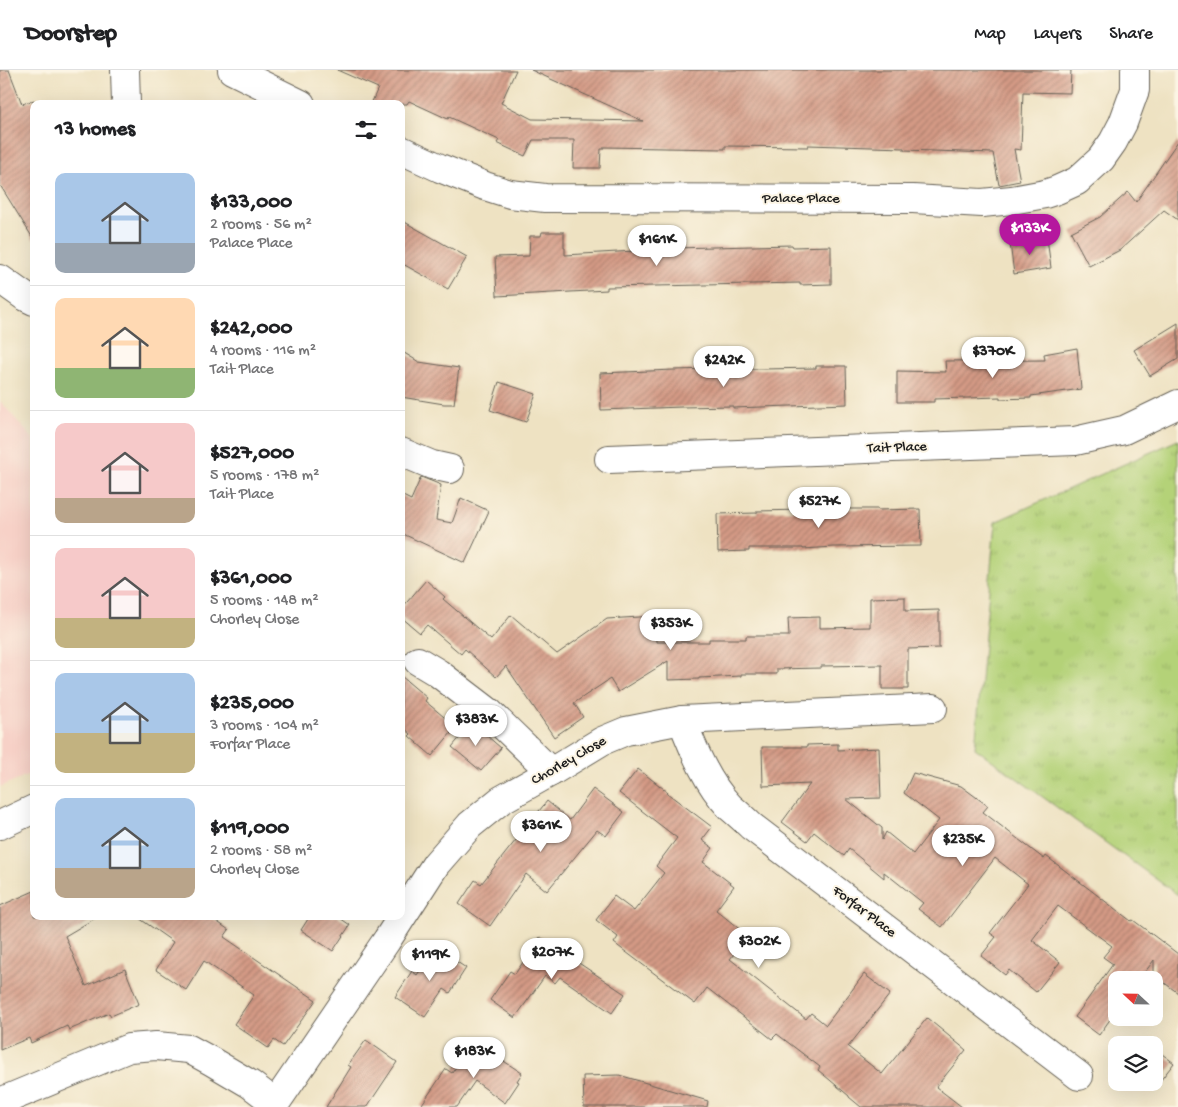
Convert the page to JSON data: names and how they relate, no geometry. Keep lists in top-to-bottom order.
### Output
{
  "streets": {
    "street": [
      "Palace Place",
      "Tait Place",
      "Chorley Close",
      "Forfar Place"
    ]
  },
  "crossings": [
    ["Chorley Close", "Forfar Place"]
  ],
  "north": "left",
  "page": {
    "header": "Doorstep",
    "nav": ["Map", "Layers", "Share"],
    "heading": "13 homes",
    "list": [
      {
        "name": "$133,000",
        "note": "2 rooms · 56 m² · Palace Place"
      },
      {
        "name": "$242,000",
        "note": "4 rooms · 116 m² · Tait Place"
      },
      {
        "name": "$527,000",
        "note": "5 rooms · 178 m² · Tait Place"
      },
      {
        "name": "$361,000",
        "note": "5 rooms · 148 m² · Chorley Close"
      },
      {
        "name": "$235,000",
        "note": "3 rooms · 104 m² · Forfar Place"
      },
      {
        "name": "$119,000",
        "note": "2 rooms · 58 m² · Chorley Close"
      }
    ],
    "price": [
      "$133K",
      "$161K",
      "$370K",
      "$242K",
      "$527K",
      "$353K",
      "$383K",
      "$361K",
      "$235K",
      "$302K",
      "$207K",
      "$119K",
      "$183K"
    ]
  }
}
